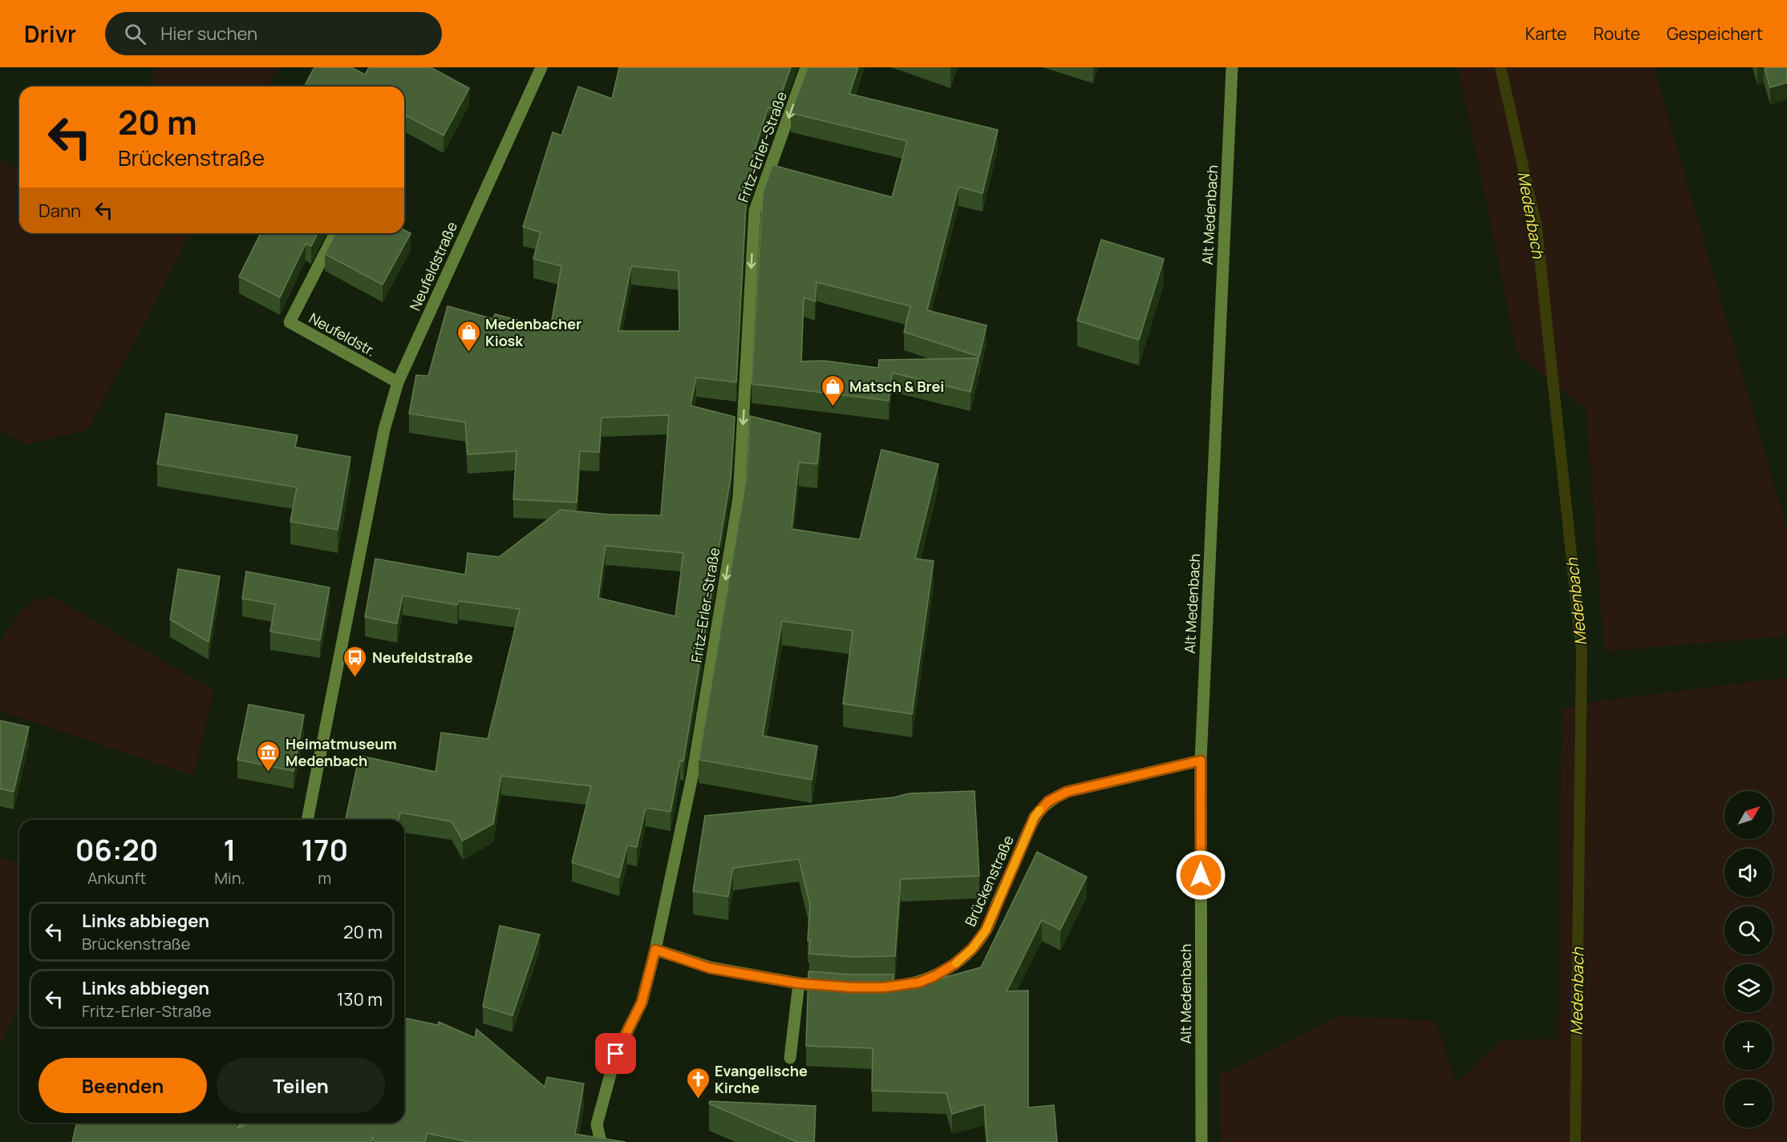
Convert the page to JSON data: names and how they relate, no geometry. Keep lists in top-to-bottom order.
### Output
{
  "streets": {
    "street": [
      "Fritz-Erler-Straße",
      "Alt Medenbach",
      "Neufeldstraße",
      "Neufeldstr.",
      "Brückenstraße"
    ]
  },
  "crossings": [
    ["Alt Medenbach", "Brückenstraße"],
    ["Neufeldstraße", "Neufeldstr."]
  ],
  "one_way": ["Fritz-Erler-Straße"],
  "water": ["Medenbach"],
  "places": {
    "shop": ["Medenbacher Kiosk", "Matsch & Brei"],
    "bus stop": ["Neufeldstraße"],
    "museum": ["Heimatmuseum Medenbach"],
    "church": ["Evangelische Kirche"]
  },
  "north": "top right",
  "page": {
    "header": "Drivr",
    "search": "Hier suchen",
    "nav": ["Karte", "Route", "Gespeichert"],
    "turn": ["20 m", "Brückenstraße"],
    "then": "Dann",
    "map_buttons": ["+", "−"],
    "eta": [
      "06:20",
      "Ankunft",
      "1",
      "Min.",
      "170",
      "m"
    ],
    "list": [
      {
        "name": "Links abbiegen",
        "note": "Brückenstraße",
        "value": "20 m"
      },
      {
        "name": "Links abbiegen",
        "note": "Fritz-Erler-Straße",
        "value": "130 m"
      }
    ],
    "buttons": ["Beenden", "Teilen"]
  }
}
